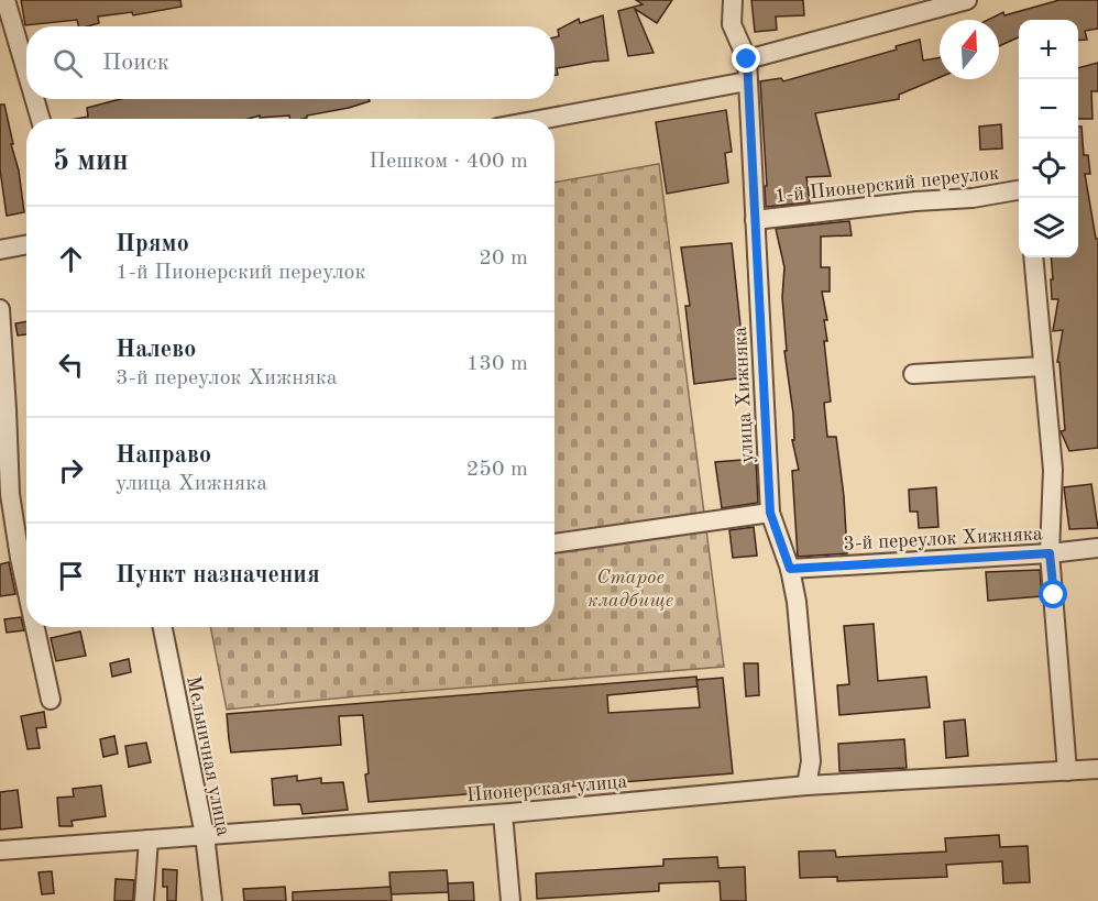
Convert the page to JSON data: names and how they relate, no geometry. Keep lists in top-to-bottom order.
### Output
{
  "streets": {
    "street": [
      "1-й Пионерский переулок",
      "улица Хижняка",
      "3-й переулок Хижняка",
      "Мельничная улица",
      "Пионерская улица"
    ]
  },
  "crossings": [
    ["1-й Пионерский переулок", "улица Хижняка"],
    ["улица Хижняка", "3-й переулок Хижняка"],
    ["улица Хижняка", "Пионерская улица"],
    ["Мельничная улица", "Пионерская улица"]
  ],
  "parks": ["Старое кладбище"],
  "north": "top",
  "page": {
    "map_buttons": ["+", "−"],
    "search": "Поиск",
    "heading": ["5 мин", "Пешком · 400 m"],
    "list": [
      ["Прямо", "1-й Пионерский переулок", "20 m"],
      ["Налево", "3-й переулок Хижняка", "130 m"],
      ["Направо", "улица Хижняка", "250 m"],
      "Пункт назначения"
    ]
  }
}
